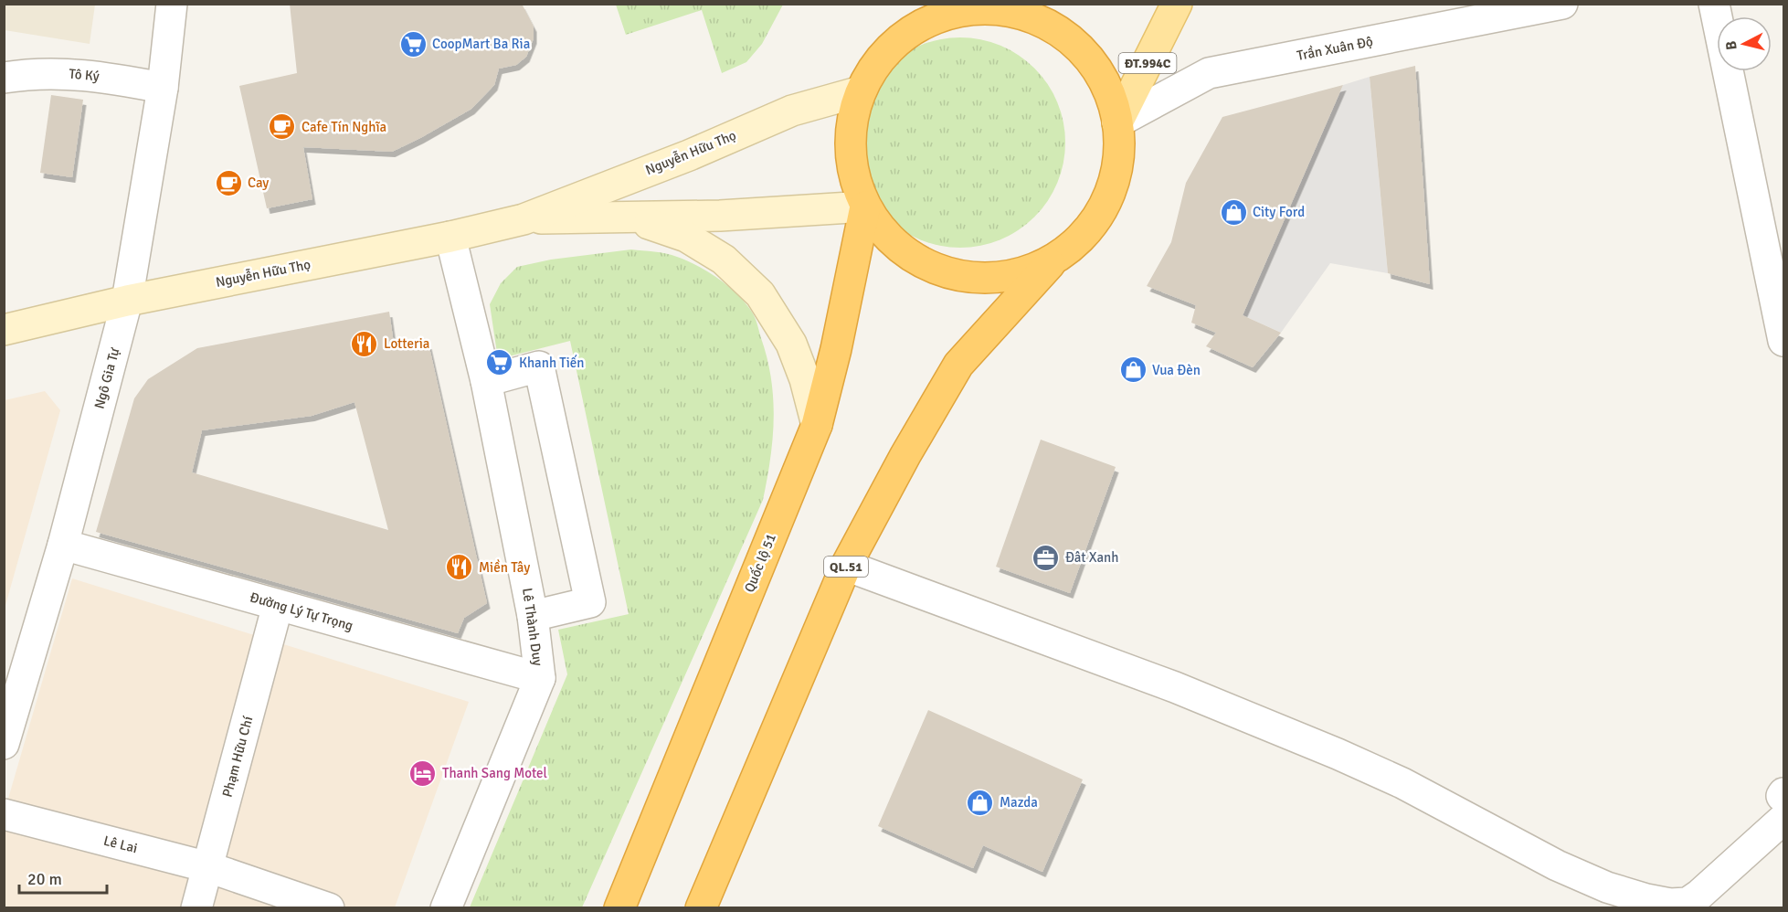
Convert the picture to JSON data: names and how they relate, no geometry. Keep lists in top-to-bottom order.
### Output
{
  "streets": {
    "highway": ["Quốc lộ 51", "QL.51"],
    "main road": ["ĐT.994C"],
    "street": [
      "Trần Xuân Độ",
      "Tô Ký",
      "Nguyễn Hữu Thọ",
      "Ngô Gia Tự",
      "Đường Lý Tự Trọng",
      "Lê Thành Duy",
      "Phạm Hữu Chí",
      "Lê Lai"
    ]
  },
  "crossings": [
    ["Trần Xuân Độ", "ĐT.994C"],
    ["Tô Ký", "Ngô Gia Tự"],
    ["Nguyễn Hữu Thọ", "Ngô Gia Tự"],
    ["Nguyễn Hữu Thọ", "Quốc lộ 51"],
    ["Nguyễn Hữu Thọ", "Lê Thành Duy"],
    ["Ngô Gia Tự", "Đường Lý Tự Trọng"],
    ["Đường Lý Tự Trọng", "Lê Thành Duy"],
    ["Đường Lý Tự Trọng", "Phạm Hữu Chí"],
    ["Phạm Hữu Chí", "Lê Lai"]
  ],
  "places": {
    "supermarket": ["CoopMart Ba Ria", "Khanh Tiến"],
    "cafe": ["Cafe Tín Nghĩa", "Cay"],
    "shop": ["City Ford", "Vua Đèn", "Mazda"],
    "restaurant": ["Lotteria", "Miền Tây"],
    "office": ["Đât Xanh"],
    "hotel": ["Thanh Sang Motel"]
  },
  "scale_bar": "20 m",
  "north": "left"
}
